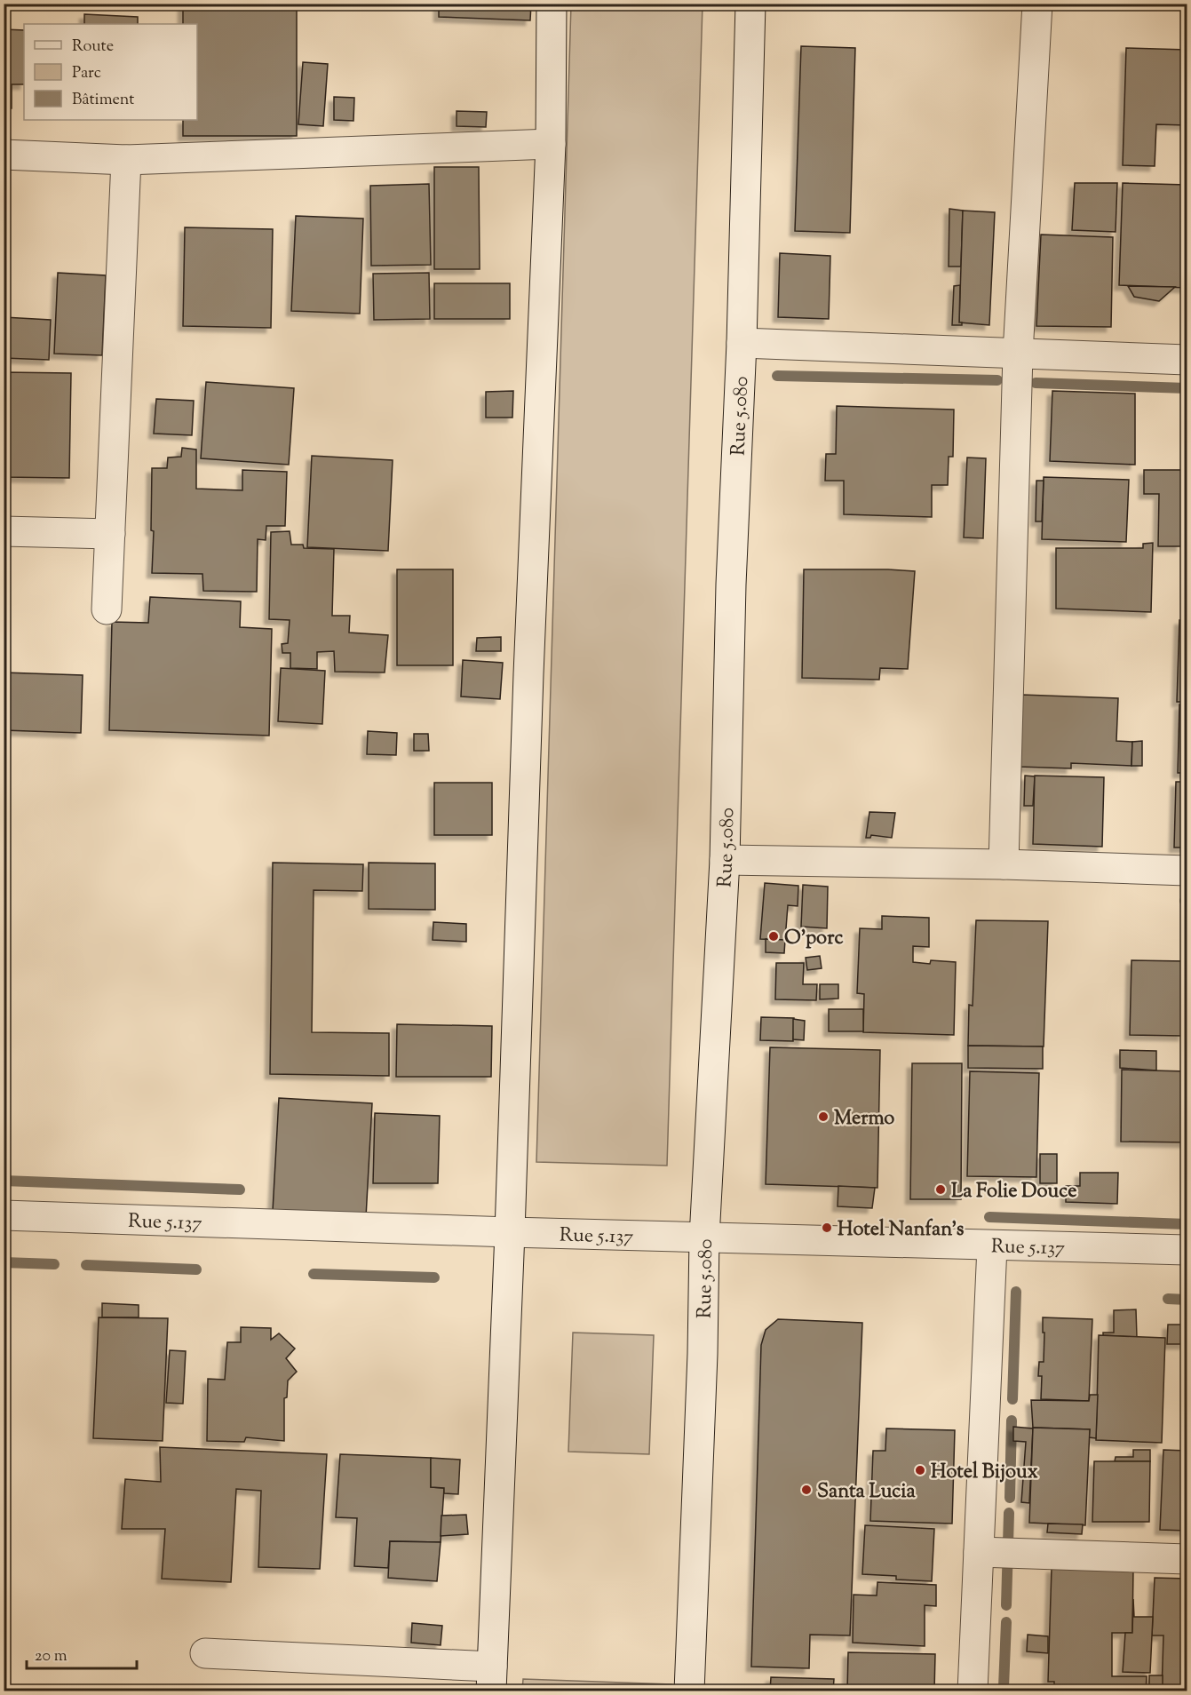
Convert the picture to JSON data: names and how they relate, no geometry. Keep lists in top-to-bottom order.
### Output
{
  "streets": {
    "street": ["Rue 5.080", "Rue 5.137"]
  },
  "crossings": [
    ["Rue 5.080", "Rue 5.137"]
  ],
  "places": [
    "O’porc",
    "Mermo",
    "La Folie Douce",
    "Hotel Nanfan's",
    "Hotel Bijoux",
    "Santa Lucia"
  ],
  "legend": ["Route", "Parc", "Bâtiment"],
  "scale_bar": "20 m"
}
